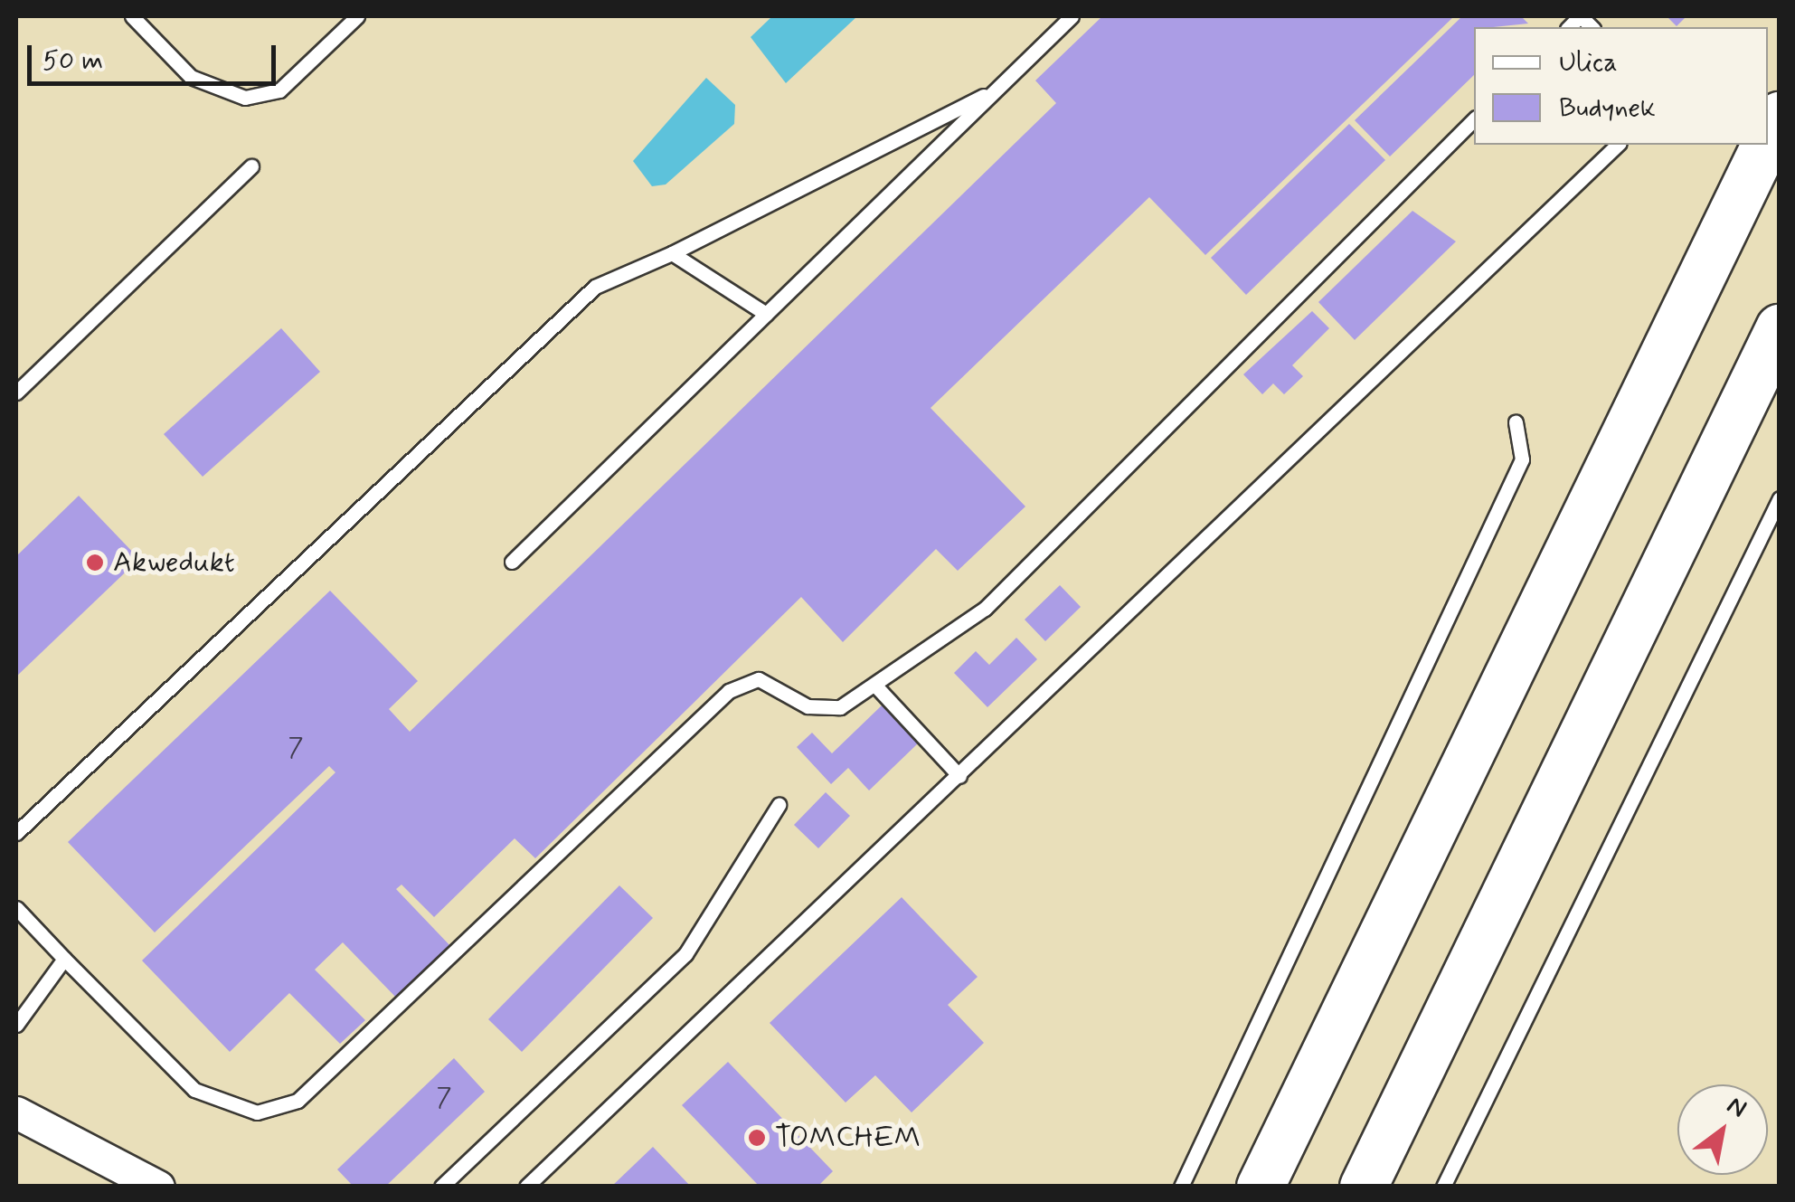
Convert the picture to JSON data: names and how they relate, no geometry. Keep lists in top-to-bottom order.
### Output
{
  "places": ["Akwedukt", "TOMCHEM"],
  "house_numbers": ["7", "7"],
  "legend": ["Ulica", "Budynek"],
  "scale_bar": "50 m",
  "north": "top right"
}
